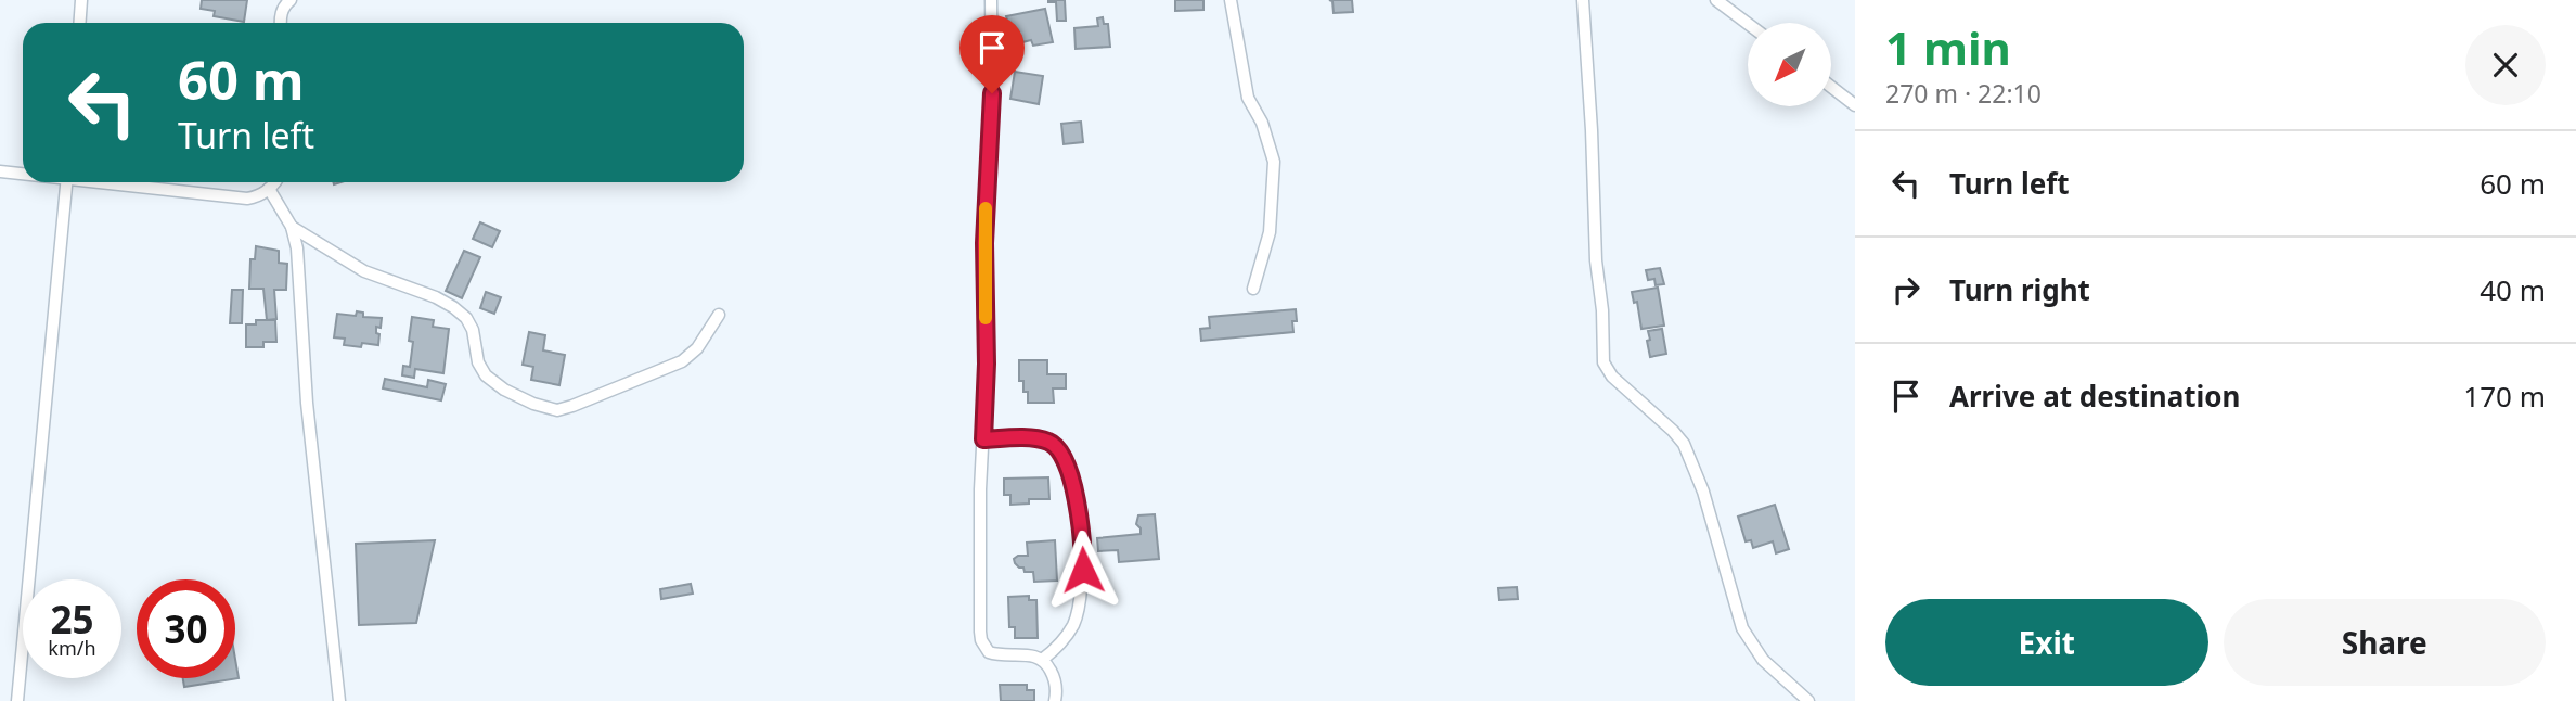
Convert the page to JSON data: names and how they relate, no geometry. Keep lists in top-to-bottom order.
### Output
{
  "north": "bottom left",
  "page": {
    "heading": ["1 min", "270 m · 22:10"],
    "turn": ["60 m", "Turn left"],
    "list": [
      {
        "name": "Turn left",
        "value": "60 m"
      },
      {
        "name": "Turn right",
        "value": "40 m"
      },
      {
        "name": "Arrive at destination",
        "value": "170 m"
      }
    ],
    "speed": "25 km/h",
    "limit": "30",
    "buttons": ["Exit", "Share"]
  }
}
